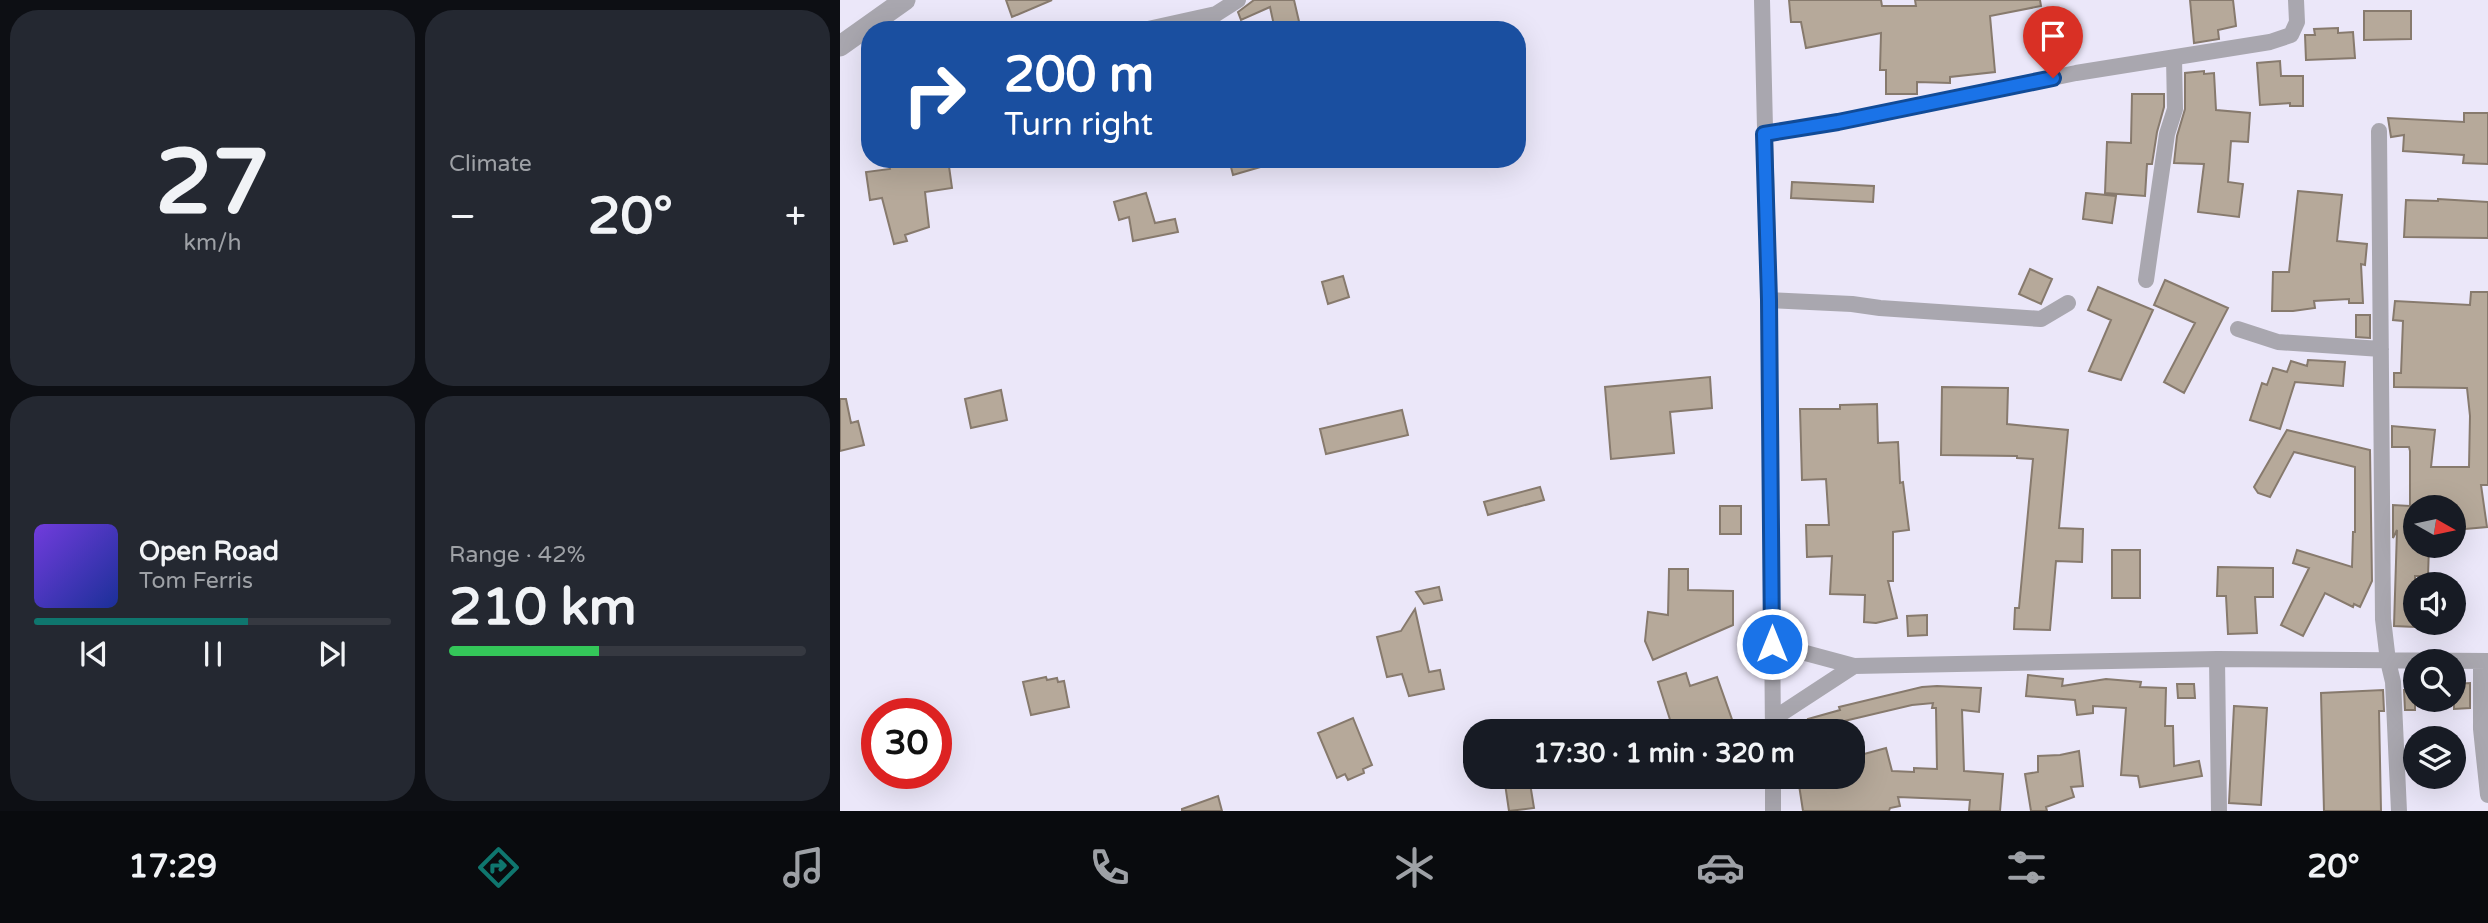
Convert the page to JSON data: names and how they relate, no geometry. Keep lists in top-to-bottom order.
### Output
{
  "north": "right",
  "page": {
    "tile": [
      ["27", "km/h"],
      "Climate",
      ["Range · 42%", "210 km"]
    ],
    "turn": ["200 m", "Turn right"],
    "heat": ["−", "20°", "+"],
    "song": ["Open Road", "Tom Ferris"],
    "limit": "30",
    "trip": "17:30 · 1 min · 320 m",
    "tabs": ["17:29", "20°"]
  }
}
